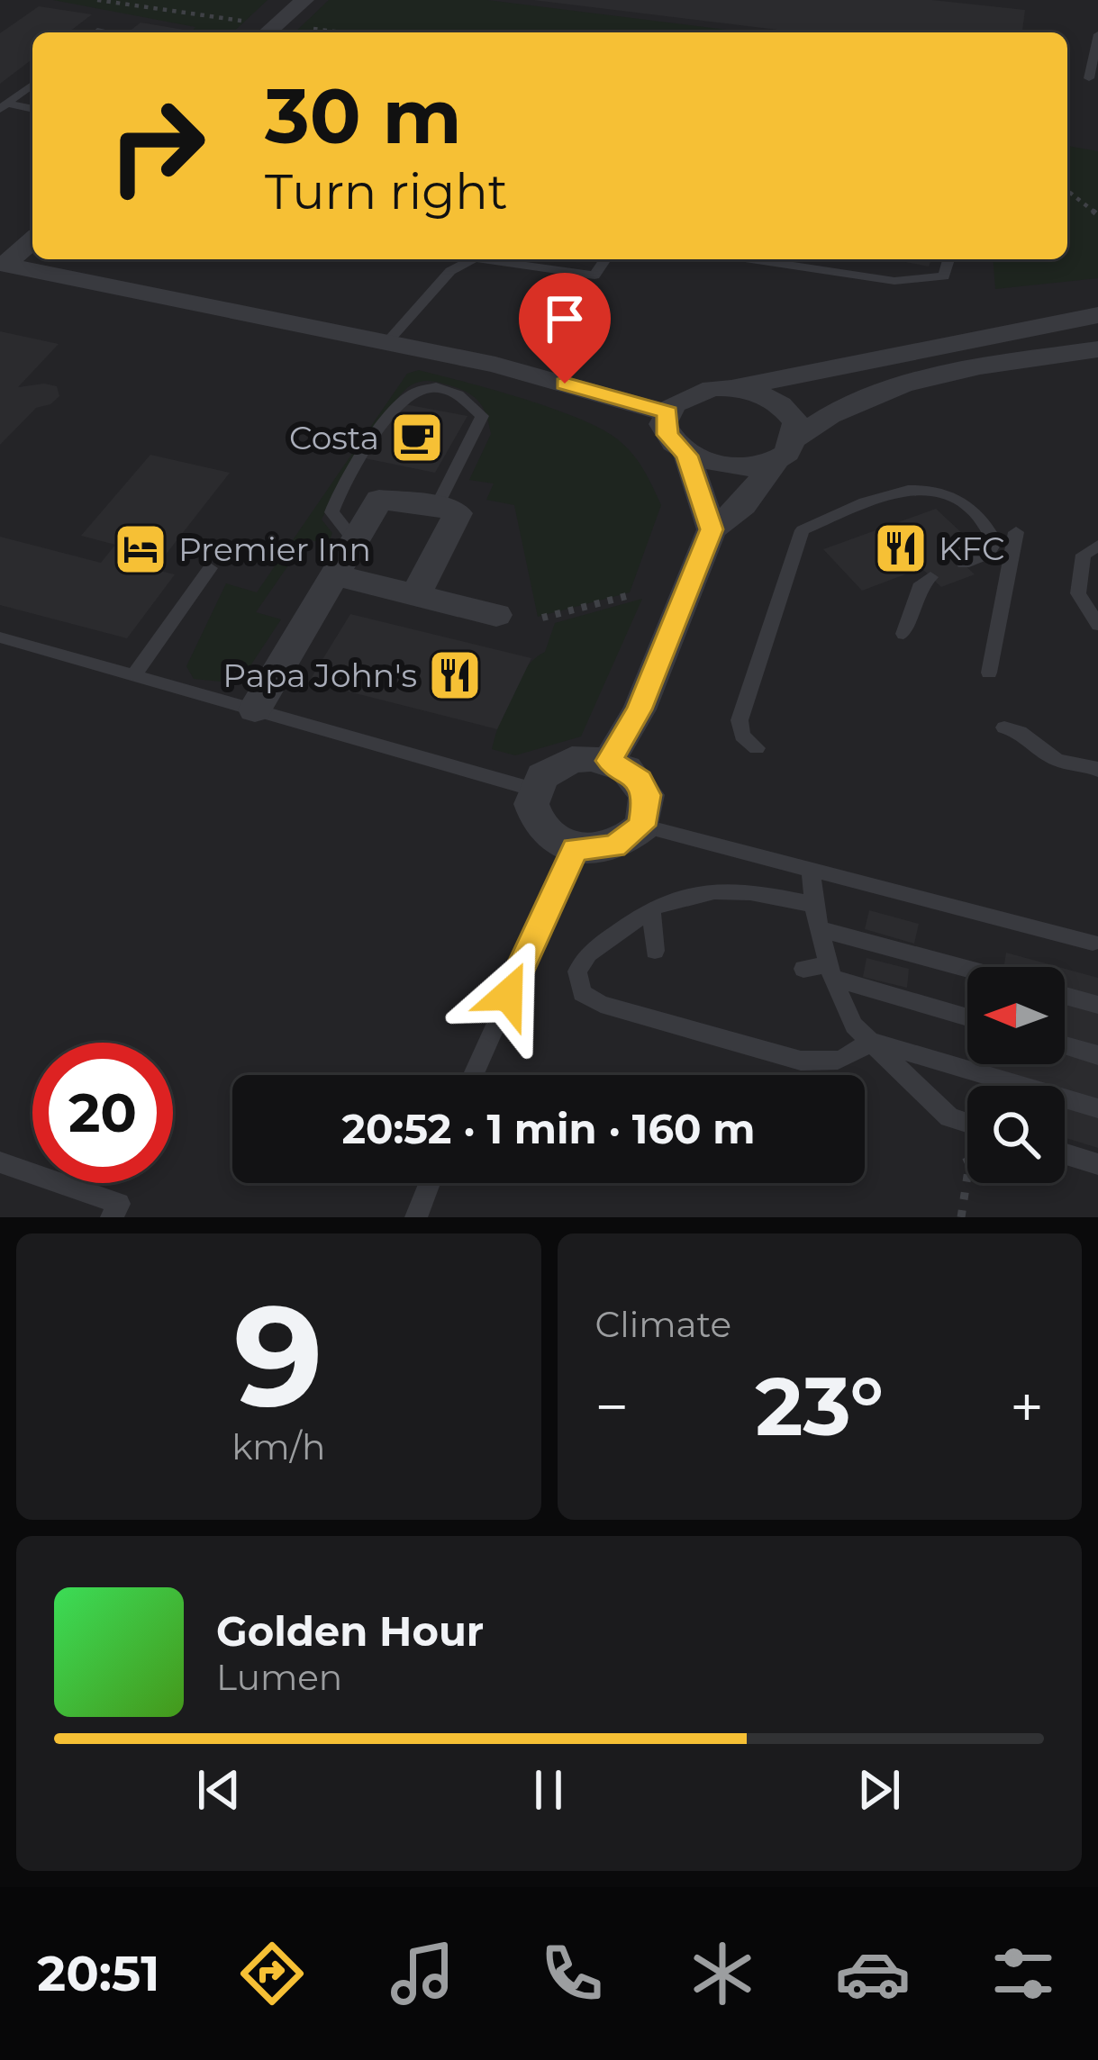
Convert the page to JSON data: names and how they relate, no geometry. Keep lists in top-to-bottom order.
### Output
{
  "places": {
    "cafe": ["Costa"],
    "restaurant": ["KFC", "Papa John's"],
    "hotel": ["Premier Inn"]
  },
  "north": "left",
  "page": {
    "turn": ["30 m", "Turn right"],
    "limit": "20",
    "trip": "20:52 · 1 min · 160 m",
    "tile": [
      ["9", "km/h"],
      "Climate"
    ],
    "heat": ["−", "23°", "+"],
    "song": ["Golden Hour", "Lumen"],
    "tabs": "20:51"
  }
}
